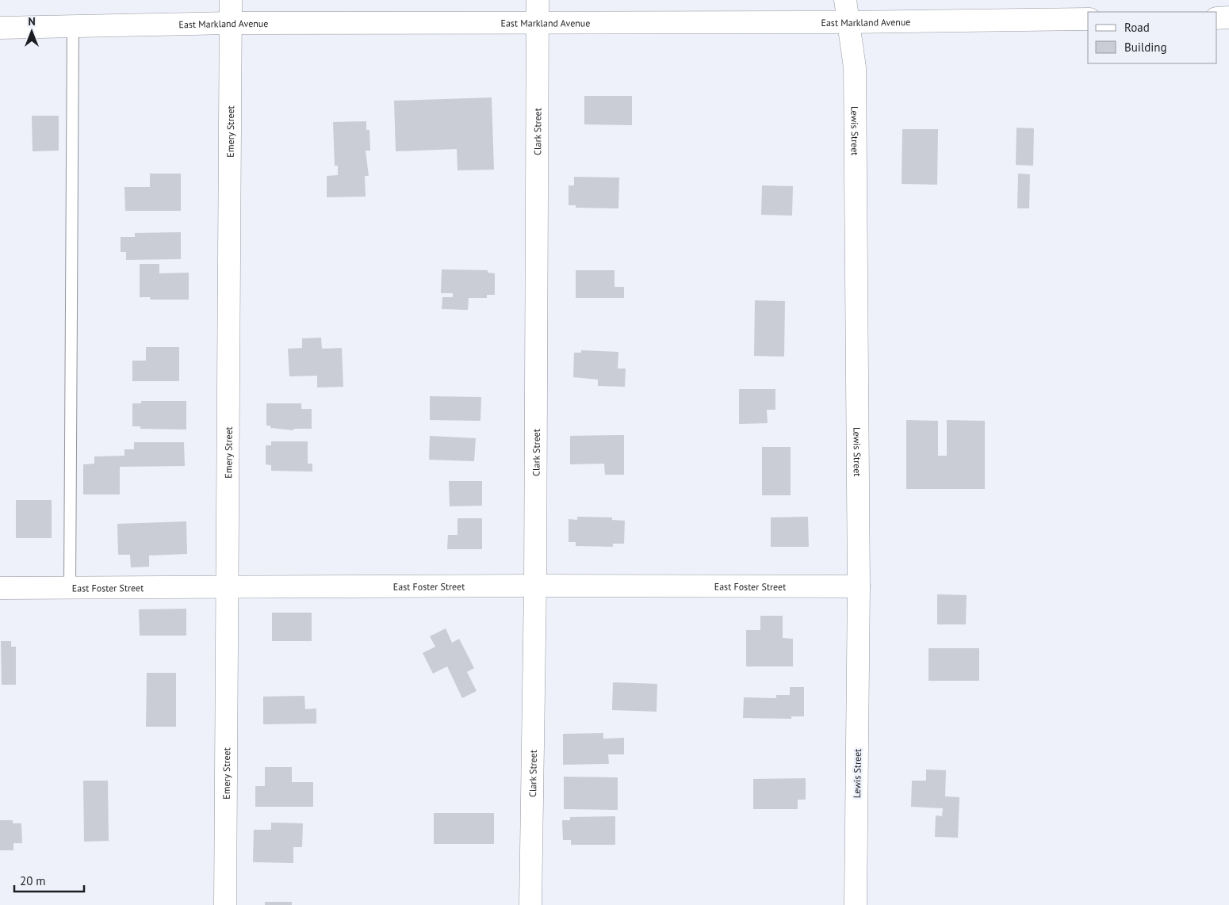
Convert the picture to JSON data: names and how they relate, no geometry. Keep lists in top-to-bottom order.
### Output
{
  "streets": {
    "street": [
      "East Markland Avenue",
      "Emery Street",
      "Clark Street",
      "Lewis Street",
      "East Foster Street"
    ]
  },
  "crossings": [
    ["East Markland Avenue", "Emery Street"],
    ["East Markland Avenue", "Clark Street"],
    ["East Markland Avenue", "Lewis Street"],
    ["Emery Street", "East Foster Street"],
    ["Clark Street", "East Foster Street"],
    ["Lewis Street", "East Foster Street"]
  ],
  "legend": ["Road", "Building"],
  "scale_bar": "20 m",
  "north": "top"
}
